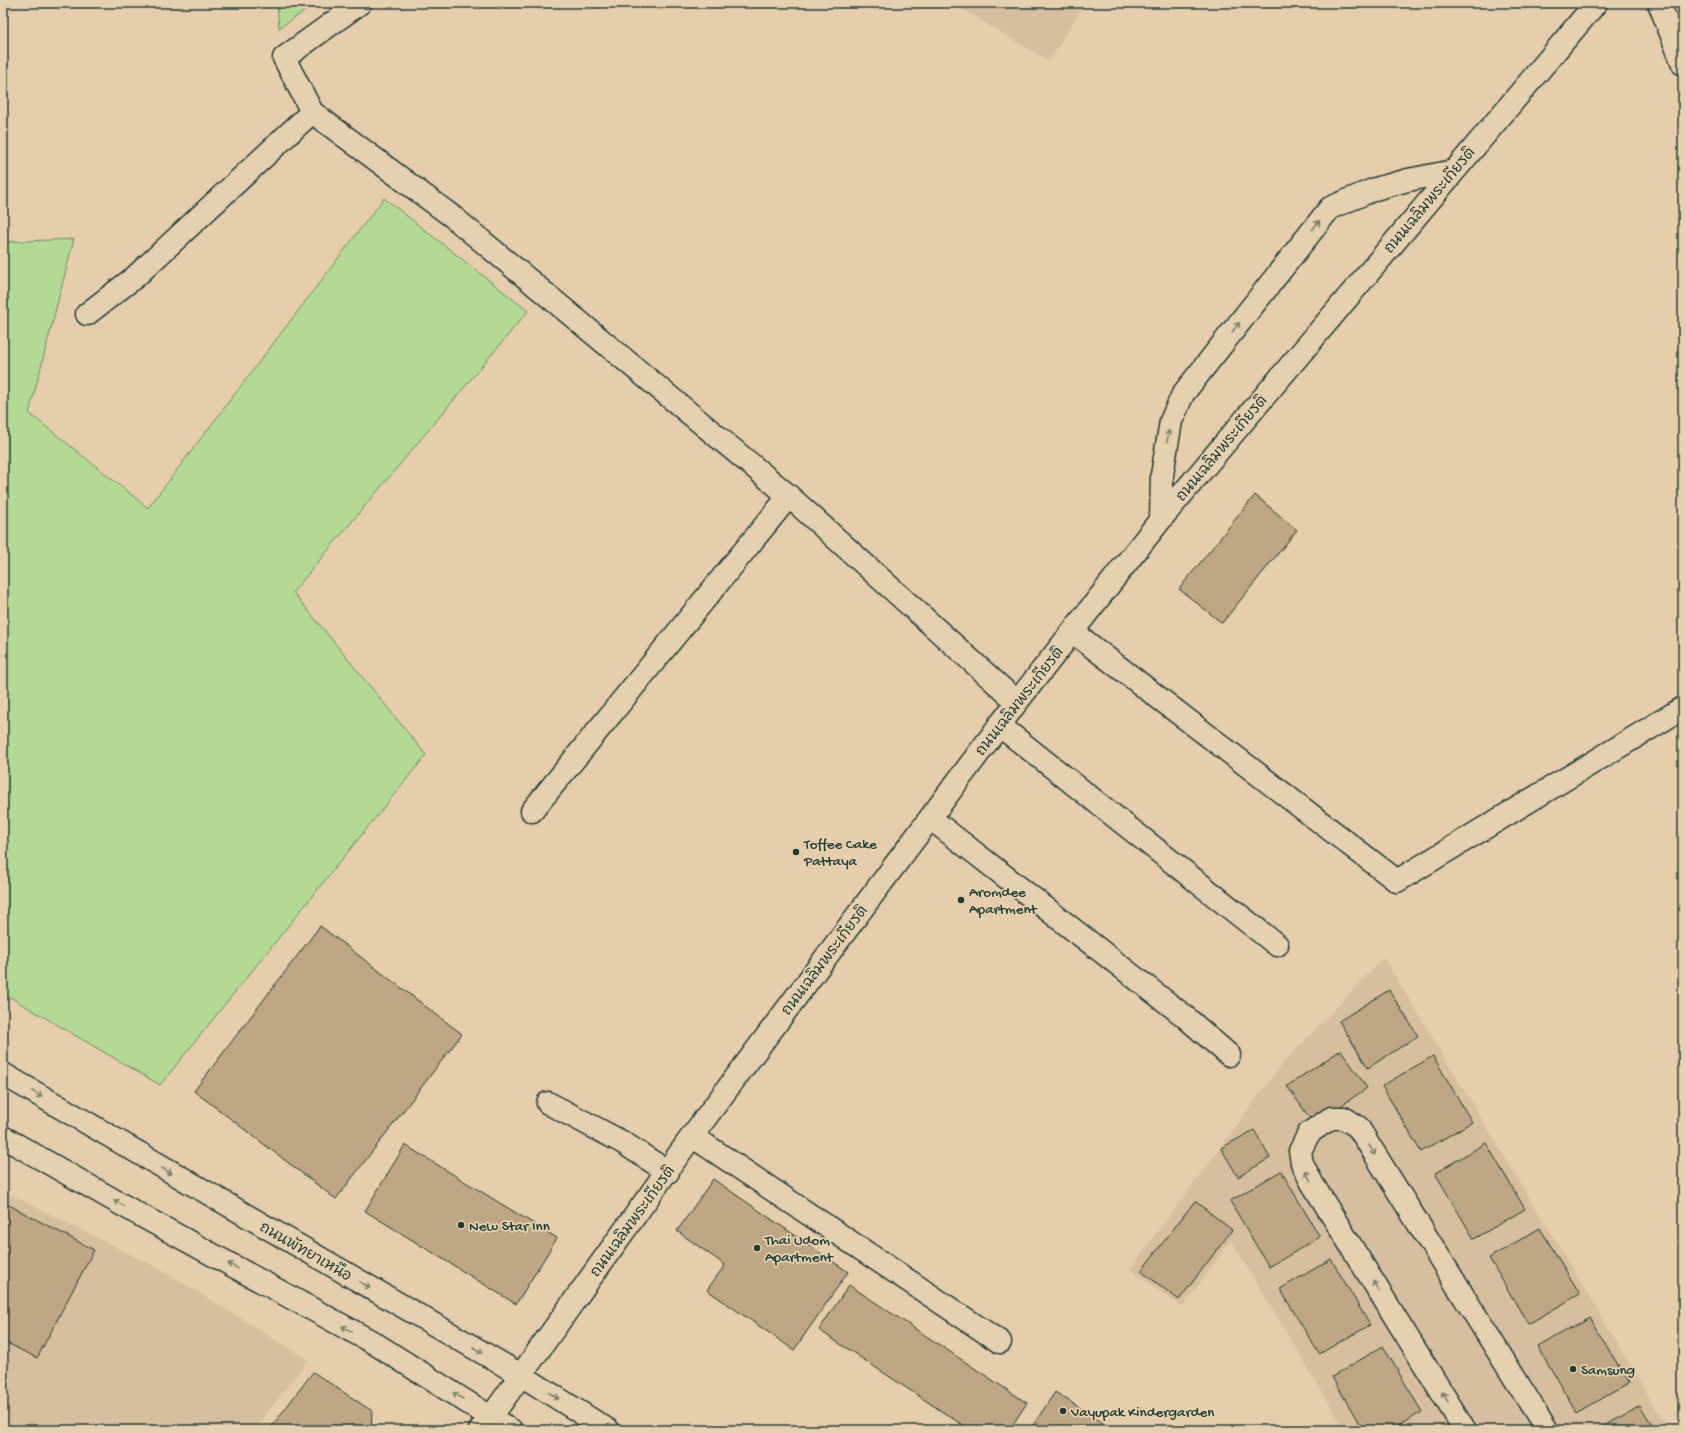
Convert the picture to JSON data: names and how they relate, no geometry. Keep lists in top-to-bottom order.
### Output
{
  "streets": {
    "street": ["ถนนเฉลิมพระเกียรติ", "ถนนพัทยาเหนือ"]
  },
  "crossings": [
    ["ถนนเฉลิมพระเกียรติ", "ถนนพัทยาเหนือ"]
  ],
  "places": [
    "Toffee Cake Pattaya",
    "Aromdee Apartment",
    "New Star Inn",
    "Thai Udom Apartment",
    "Samsung",
    "Vayupak Kindergarden"
  ]
}
